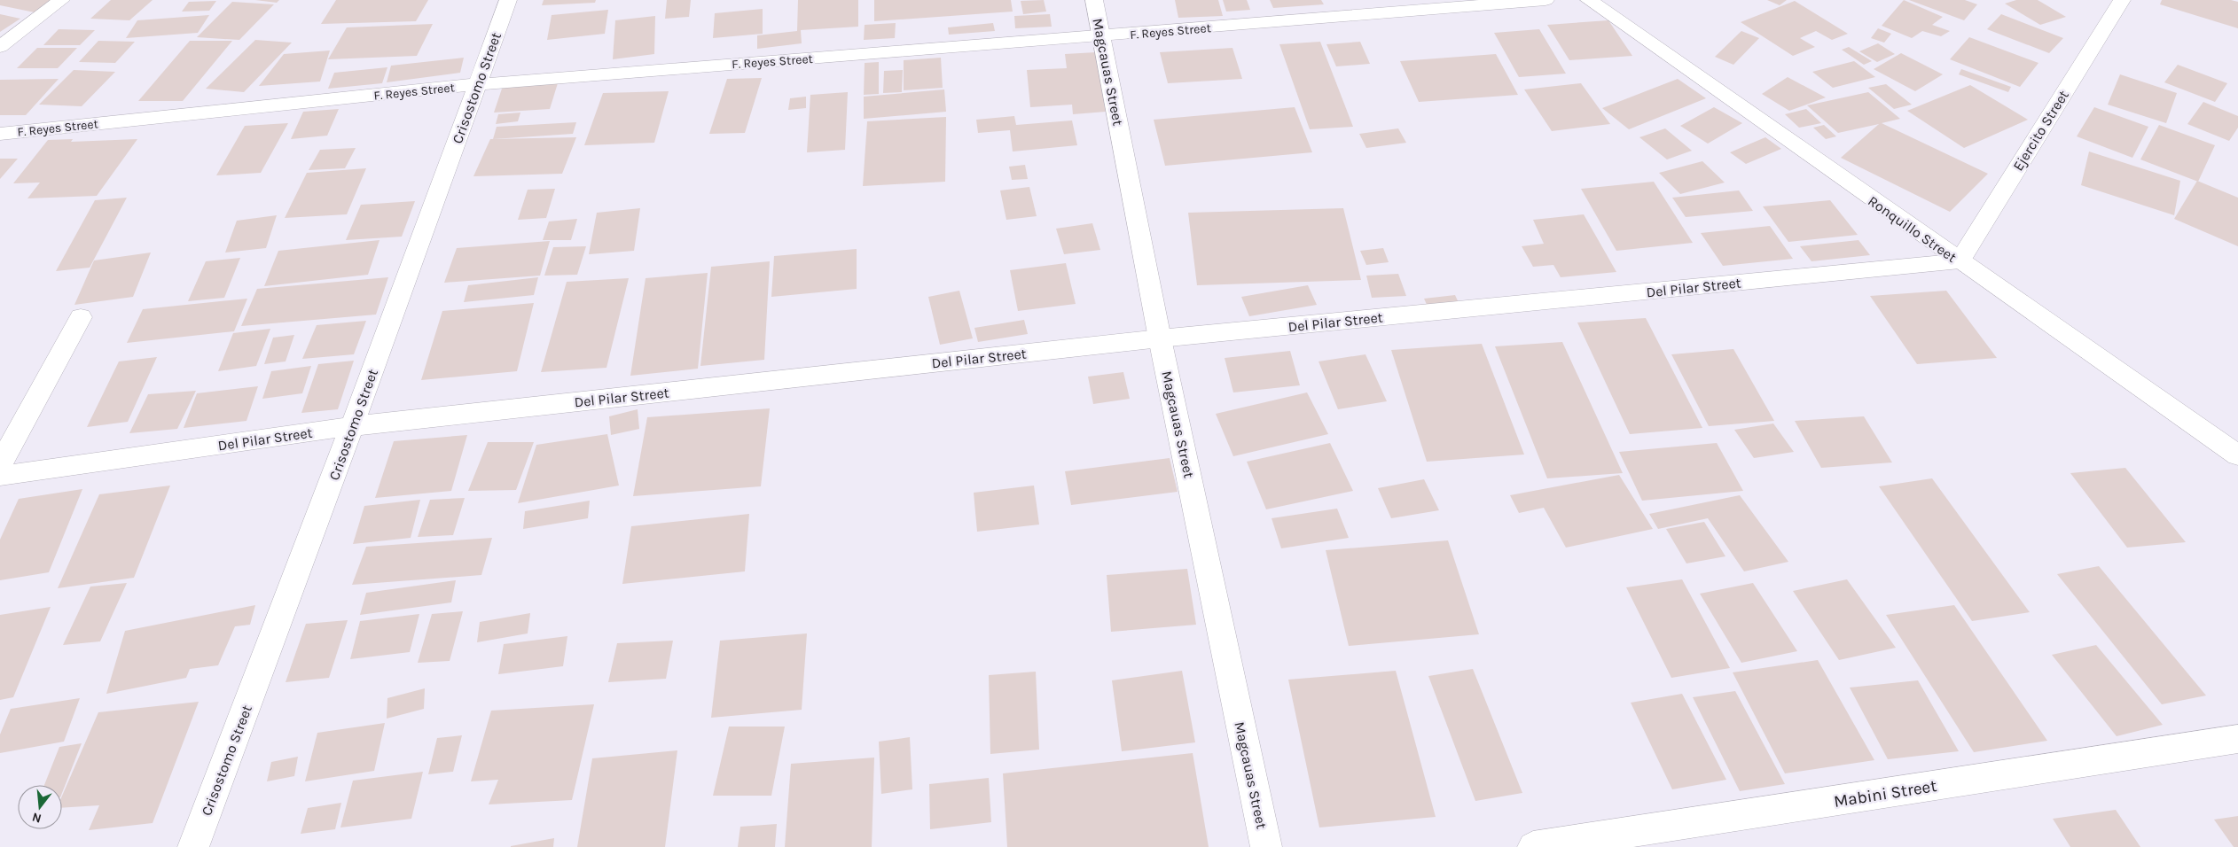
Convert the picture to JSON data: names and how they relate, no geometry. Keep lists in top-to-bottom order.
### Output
{
  "streets": {
    "street": [
      "F. Reyes Street",
      "Magcauas Street",
      "Crisostomo Street",
      "Ejercito Street",
      "Ronquillo Street",
      "Del Pilar Street",
      "Mabini Street"
    ]
  },
  "crossings": [
    ["F. Reyes Street", "Magcauas Street"],
    ["F. Reyes Street", "Crisostomo Street"],
    ["Magcauas Street", "Del Pilar Street"],
    ["Crisostomo Street", "Del Pilar Street"],
    ["Ejercito Street", "Ronquillo Street"],
    ["Ejercito Street", "Del Pilar Street"],
    ["Ronquillo Street", "Del Pilar Street"]
  ],
  "north": "bottom"
}
